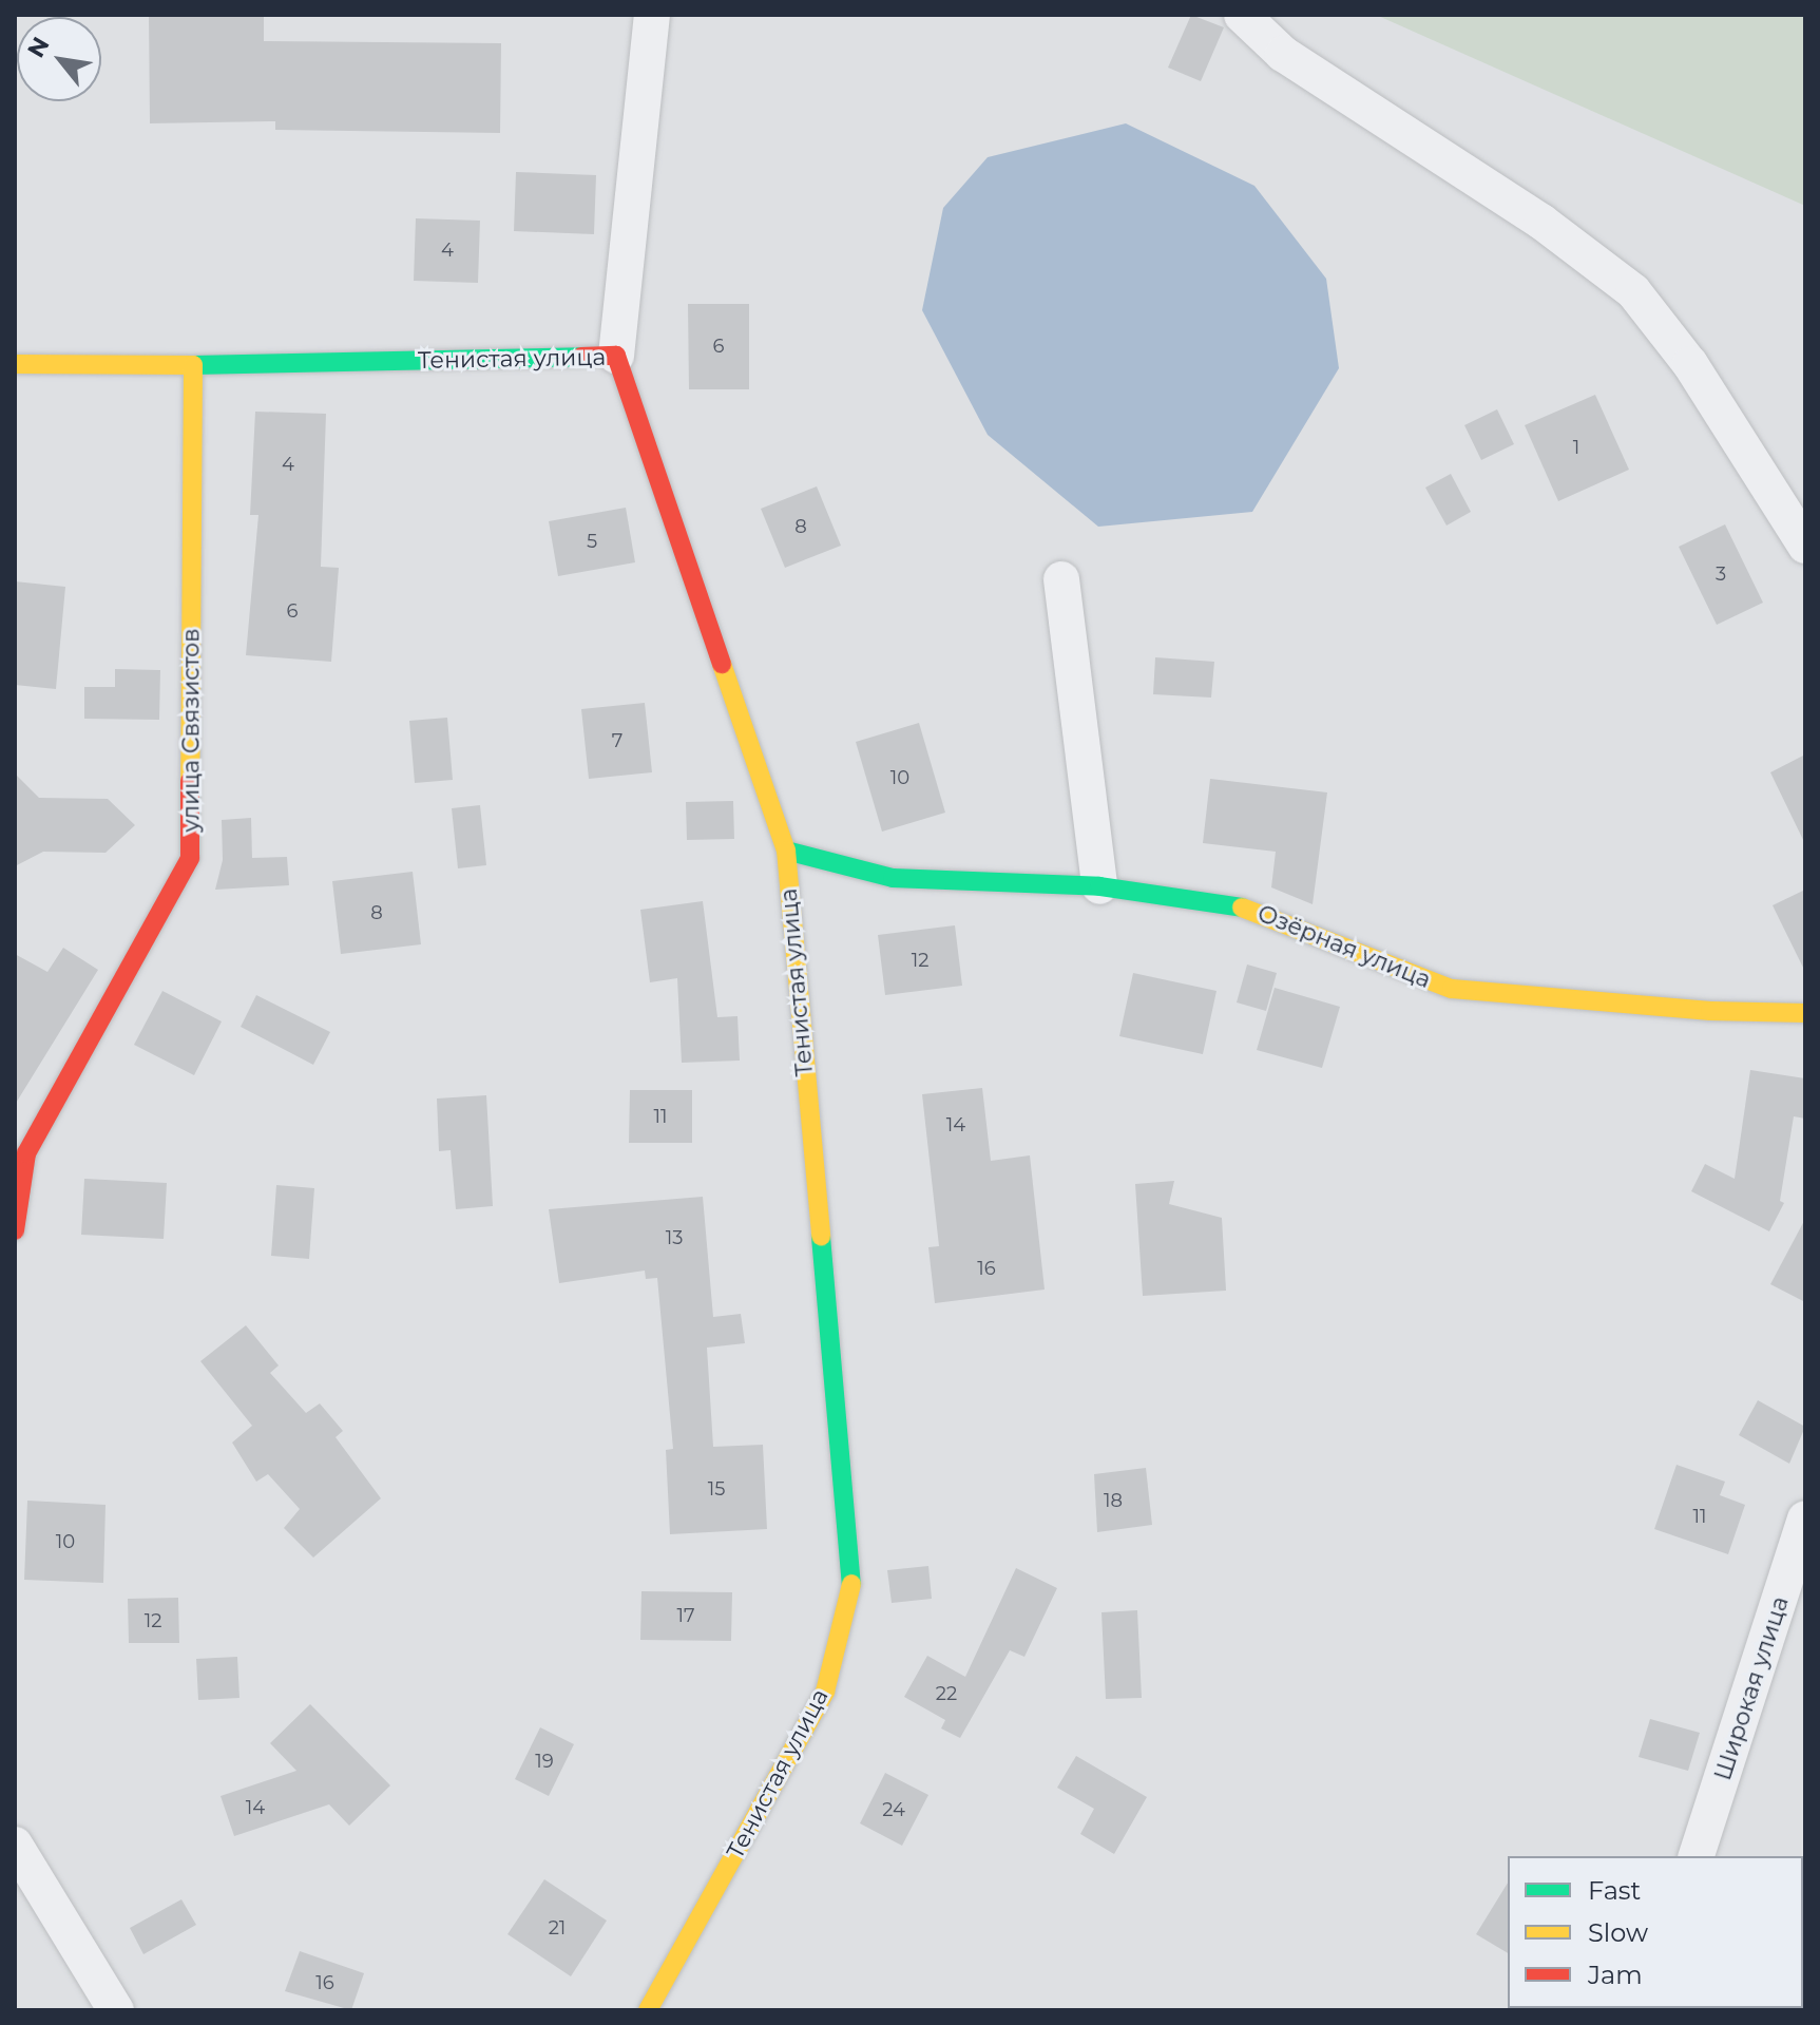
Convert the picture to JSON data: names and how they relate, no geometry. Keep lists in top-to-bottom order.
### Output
{
  "streets": {
    "street": [
      "Тенистая улица",
      "улица Связистов",
      "Озёрная улица",
      "Широкая улица"
    ]
  },
  "crossings": [
    ["Тенистая улица", "улица Связистов"],
    ["Тенистая улица", "Озёрная улица"]
  ],
  "house_numbers": [
    "4",
    "6",
    "1",
    "4",
    "8",
    "5",
    "3",
    "6",
    "7",
    "10",
    "8",
    "12",
    "11",
    "14",
    "13",
    "16",
    "15",
    "18",
    "11",
    "10",
    "17",
    "12",
    "22",
    "19",
    "14",
    "24",
    "21",
    "16"
  ],
  "legend": ["Fast", "Slow", "Jam"],
  "north": "top left"
}
